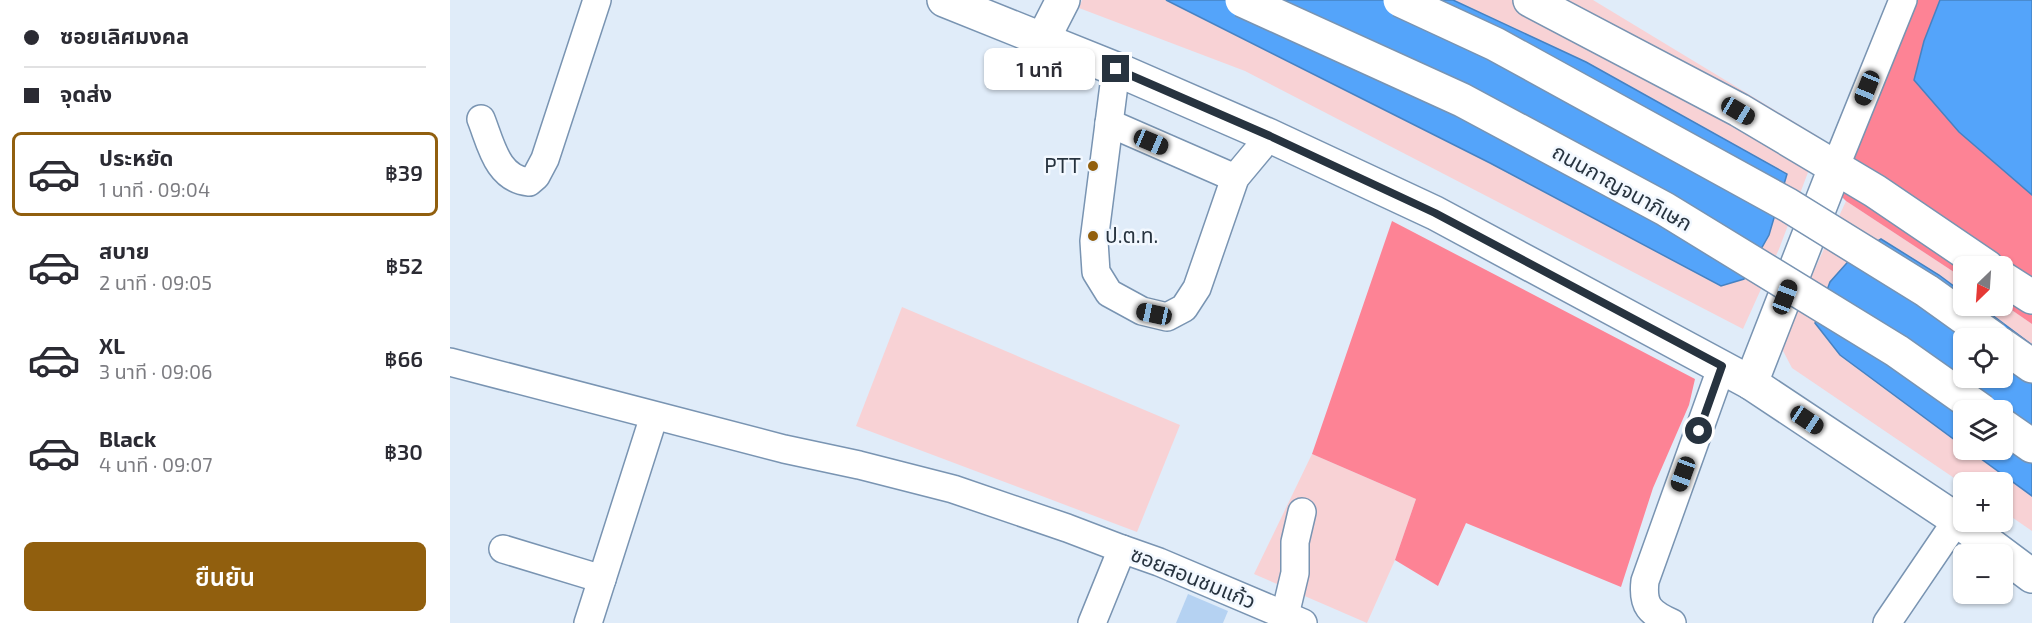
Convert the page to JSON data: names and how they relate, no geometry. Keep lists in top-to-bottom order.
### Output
{
  "streets": {
    "main road": ["ถนนกาญจนาภิเษก"],
    "street": ["ซอยสอนชมแก้ว"]
  },
  "places": ["PTT", "ป.ต.ท."],
  "north": "bottom left",
  "page": {
    "banner": ["ซอยเลิศมงคล", "จุดส่ง"],
    "bubble": "1 นาที",
    "list": [
      {
        "name": "ประหยัด",
        "note": "1 นาที · 09:04",
        "value": "฿39"
      },
      {
        "name": "สบาย",
        "note": "2 นาที · 09:05",
        "value": "฿52"
      },
      {
        "name": "XL",
        "note": "3 นาที · 09:06",
        "value": "฿66"
      },
      {
        "name": "Black",
        "note": "4 นาที · 09:07",
        "value": "฿30"
      }
    ],
    "map_buttons": ["+", "−"],
    "buttons": "ยืนยัน"
  }
}
